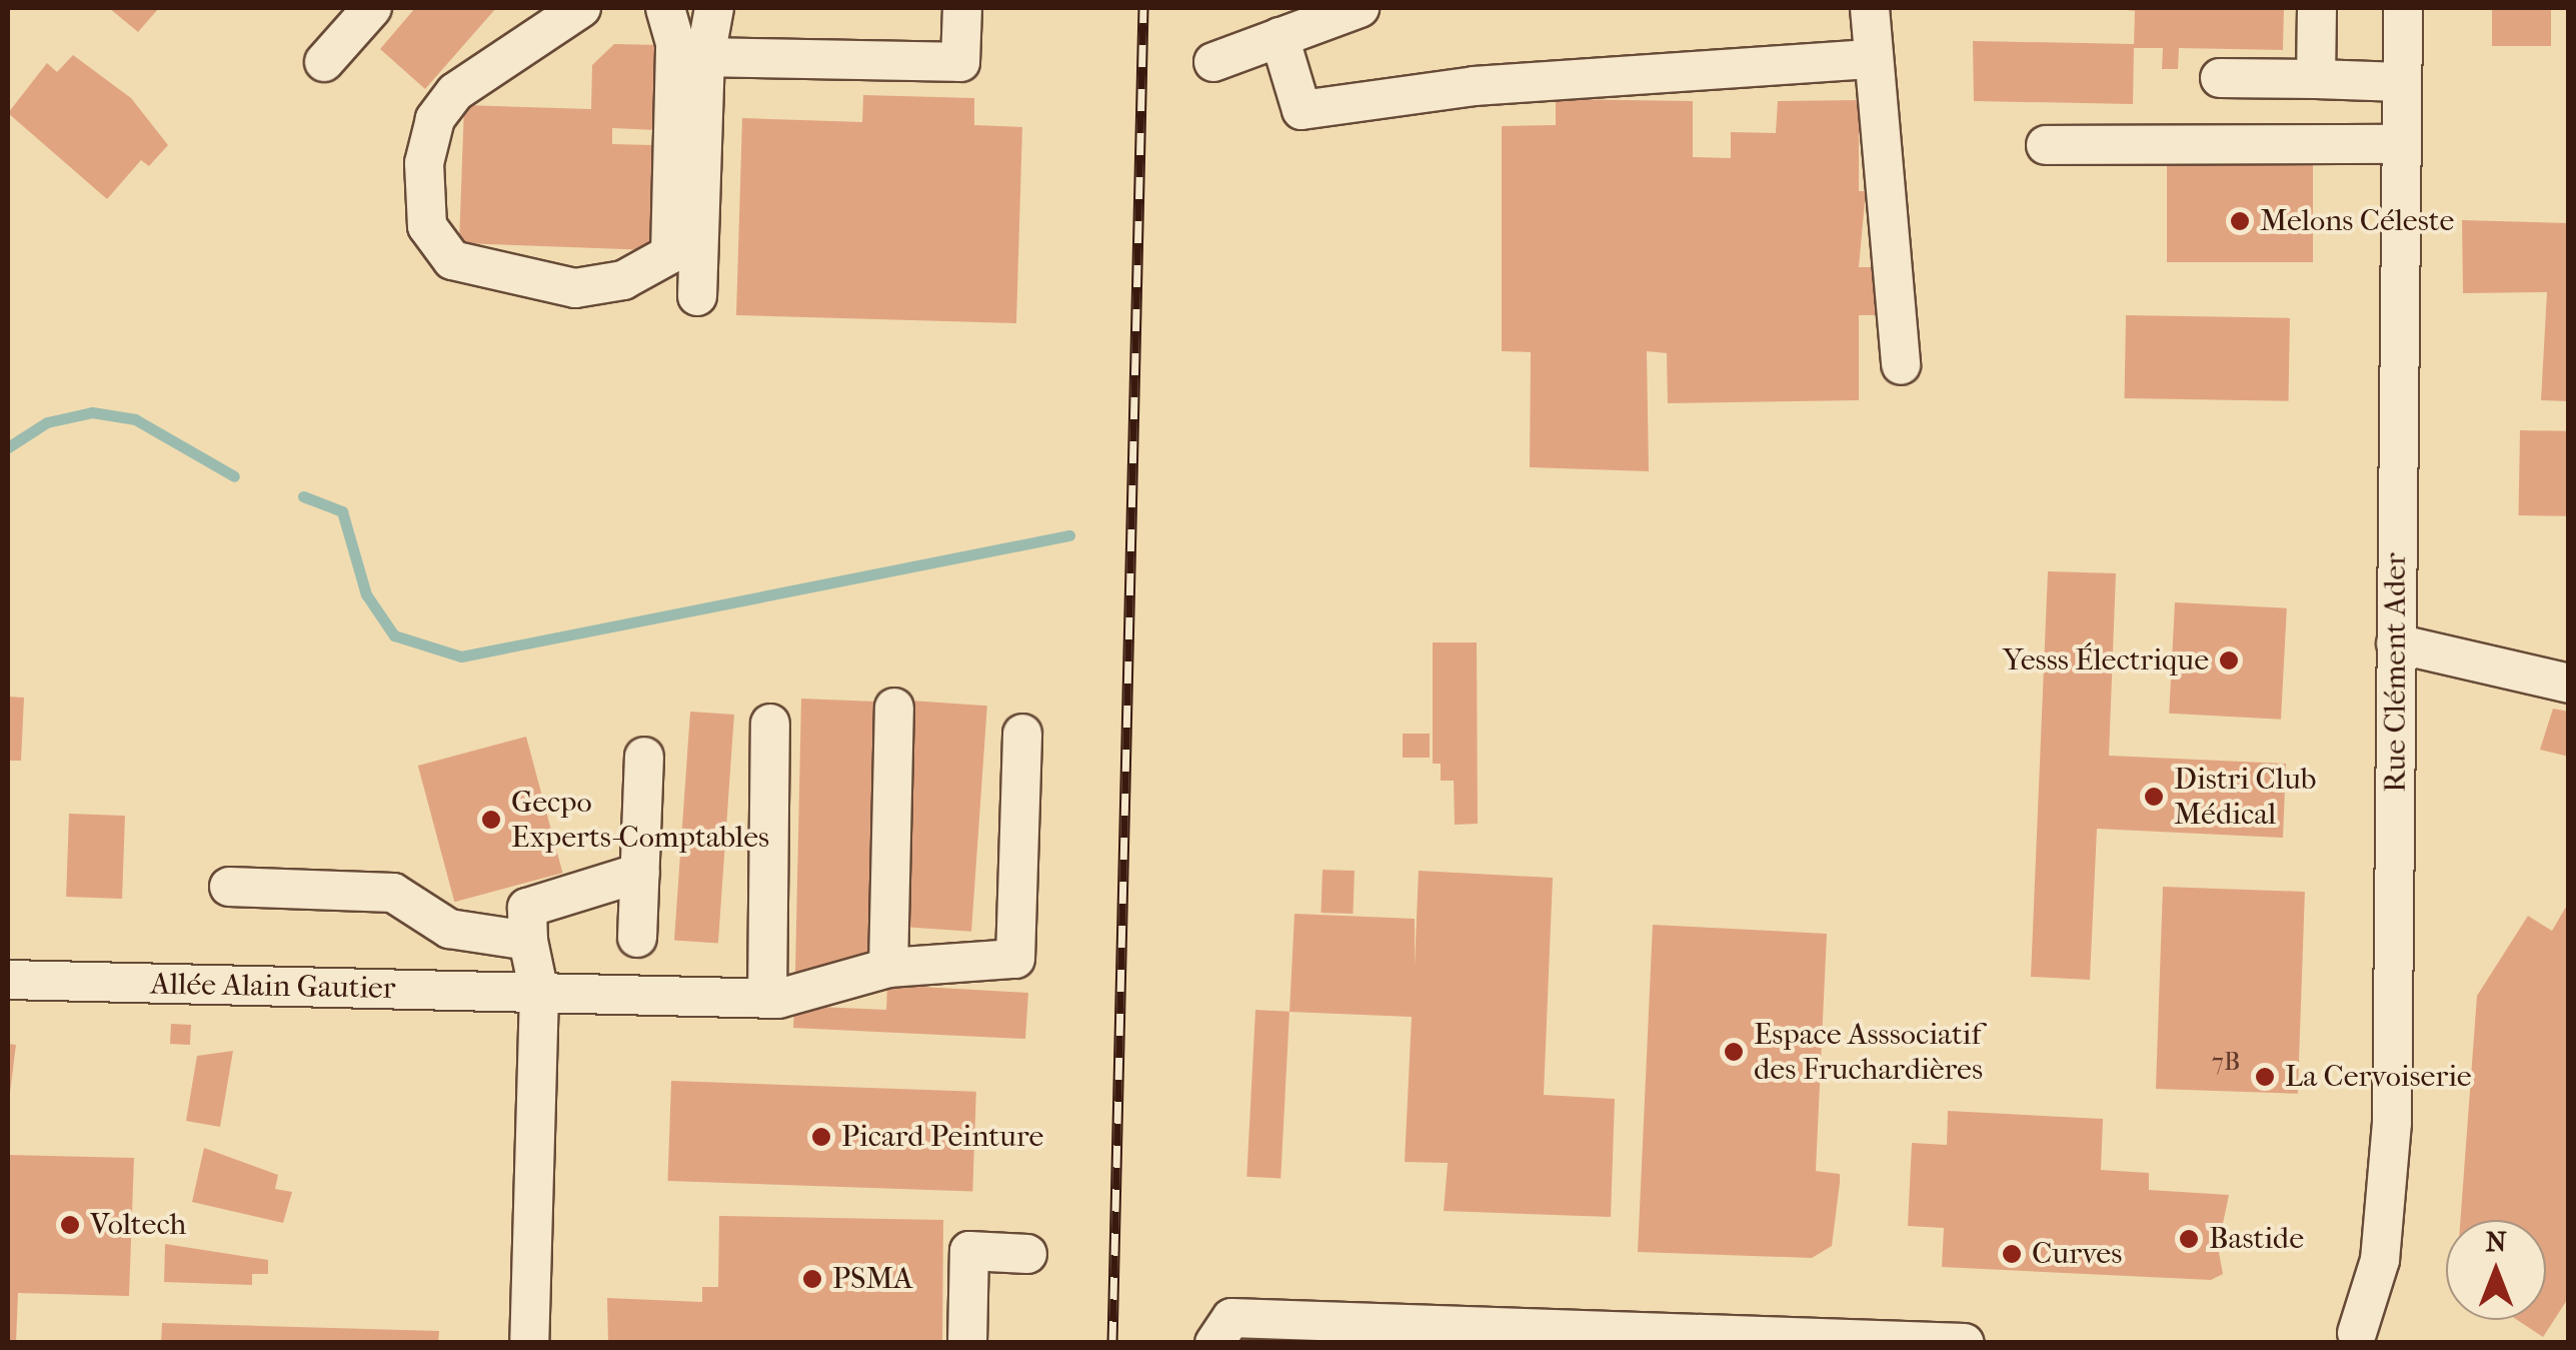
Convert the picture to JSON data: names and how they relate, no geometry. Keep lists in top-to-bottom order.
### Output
{
  "streets": {
    "street": ["Rue Clément Ader", "Allée Alain Gautier"]
  },
  "places": [
    "Melons Céleste",
    "Yesss Électrique",
    "Distri Club Médical",
    "Gecpo Experts-Comptables",
    "Espace Asssociatif des Fruchardières",
    "La Cervoiserie",
    "Picard Peinture",
    "Voltech",
    "Bastide",
    "Curves",
    "PSMA"
  ],
  "house_numbers": ["7B"],
  "north": "top"
}
